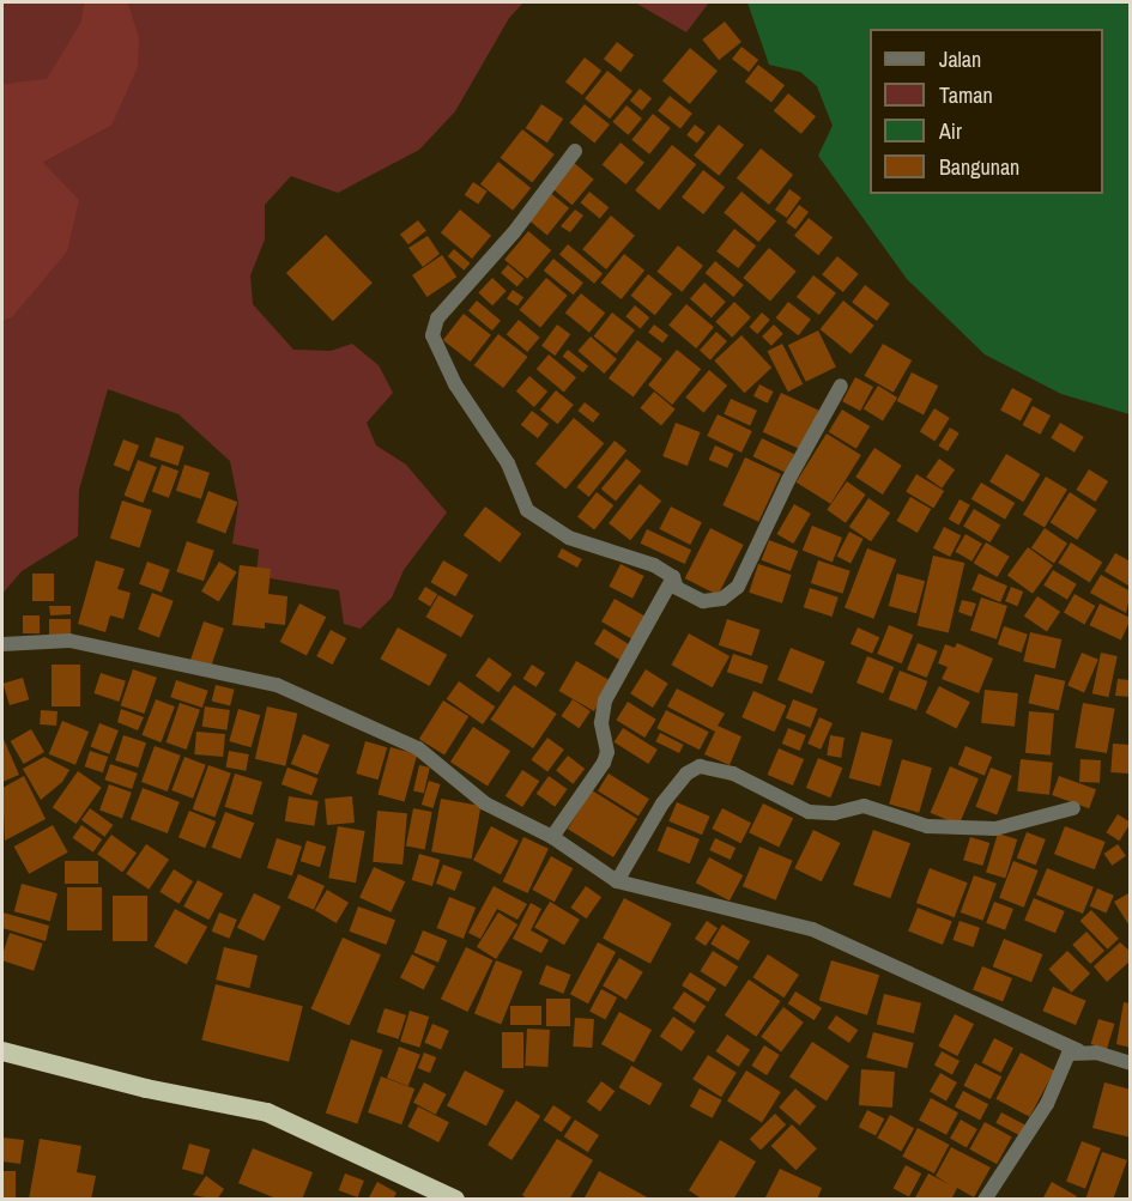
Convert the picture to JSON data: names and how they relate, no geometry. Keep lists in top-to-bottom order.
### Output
{
  "legend": [
    "Jalan",
    "Taman",
    "Air",
    "Bangunan"
  ]
}
